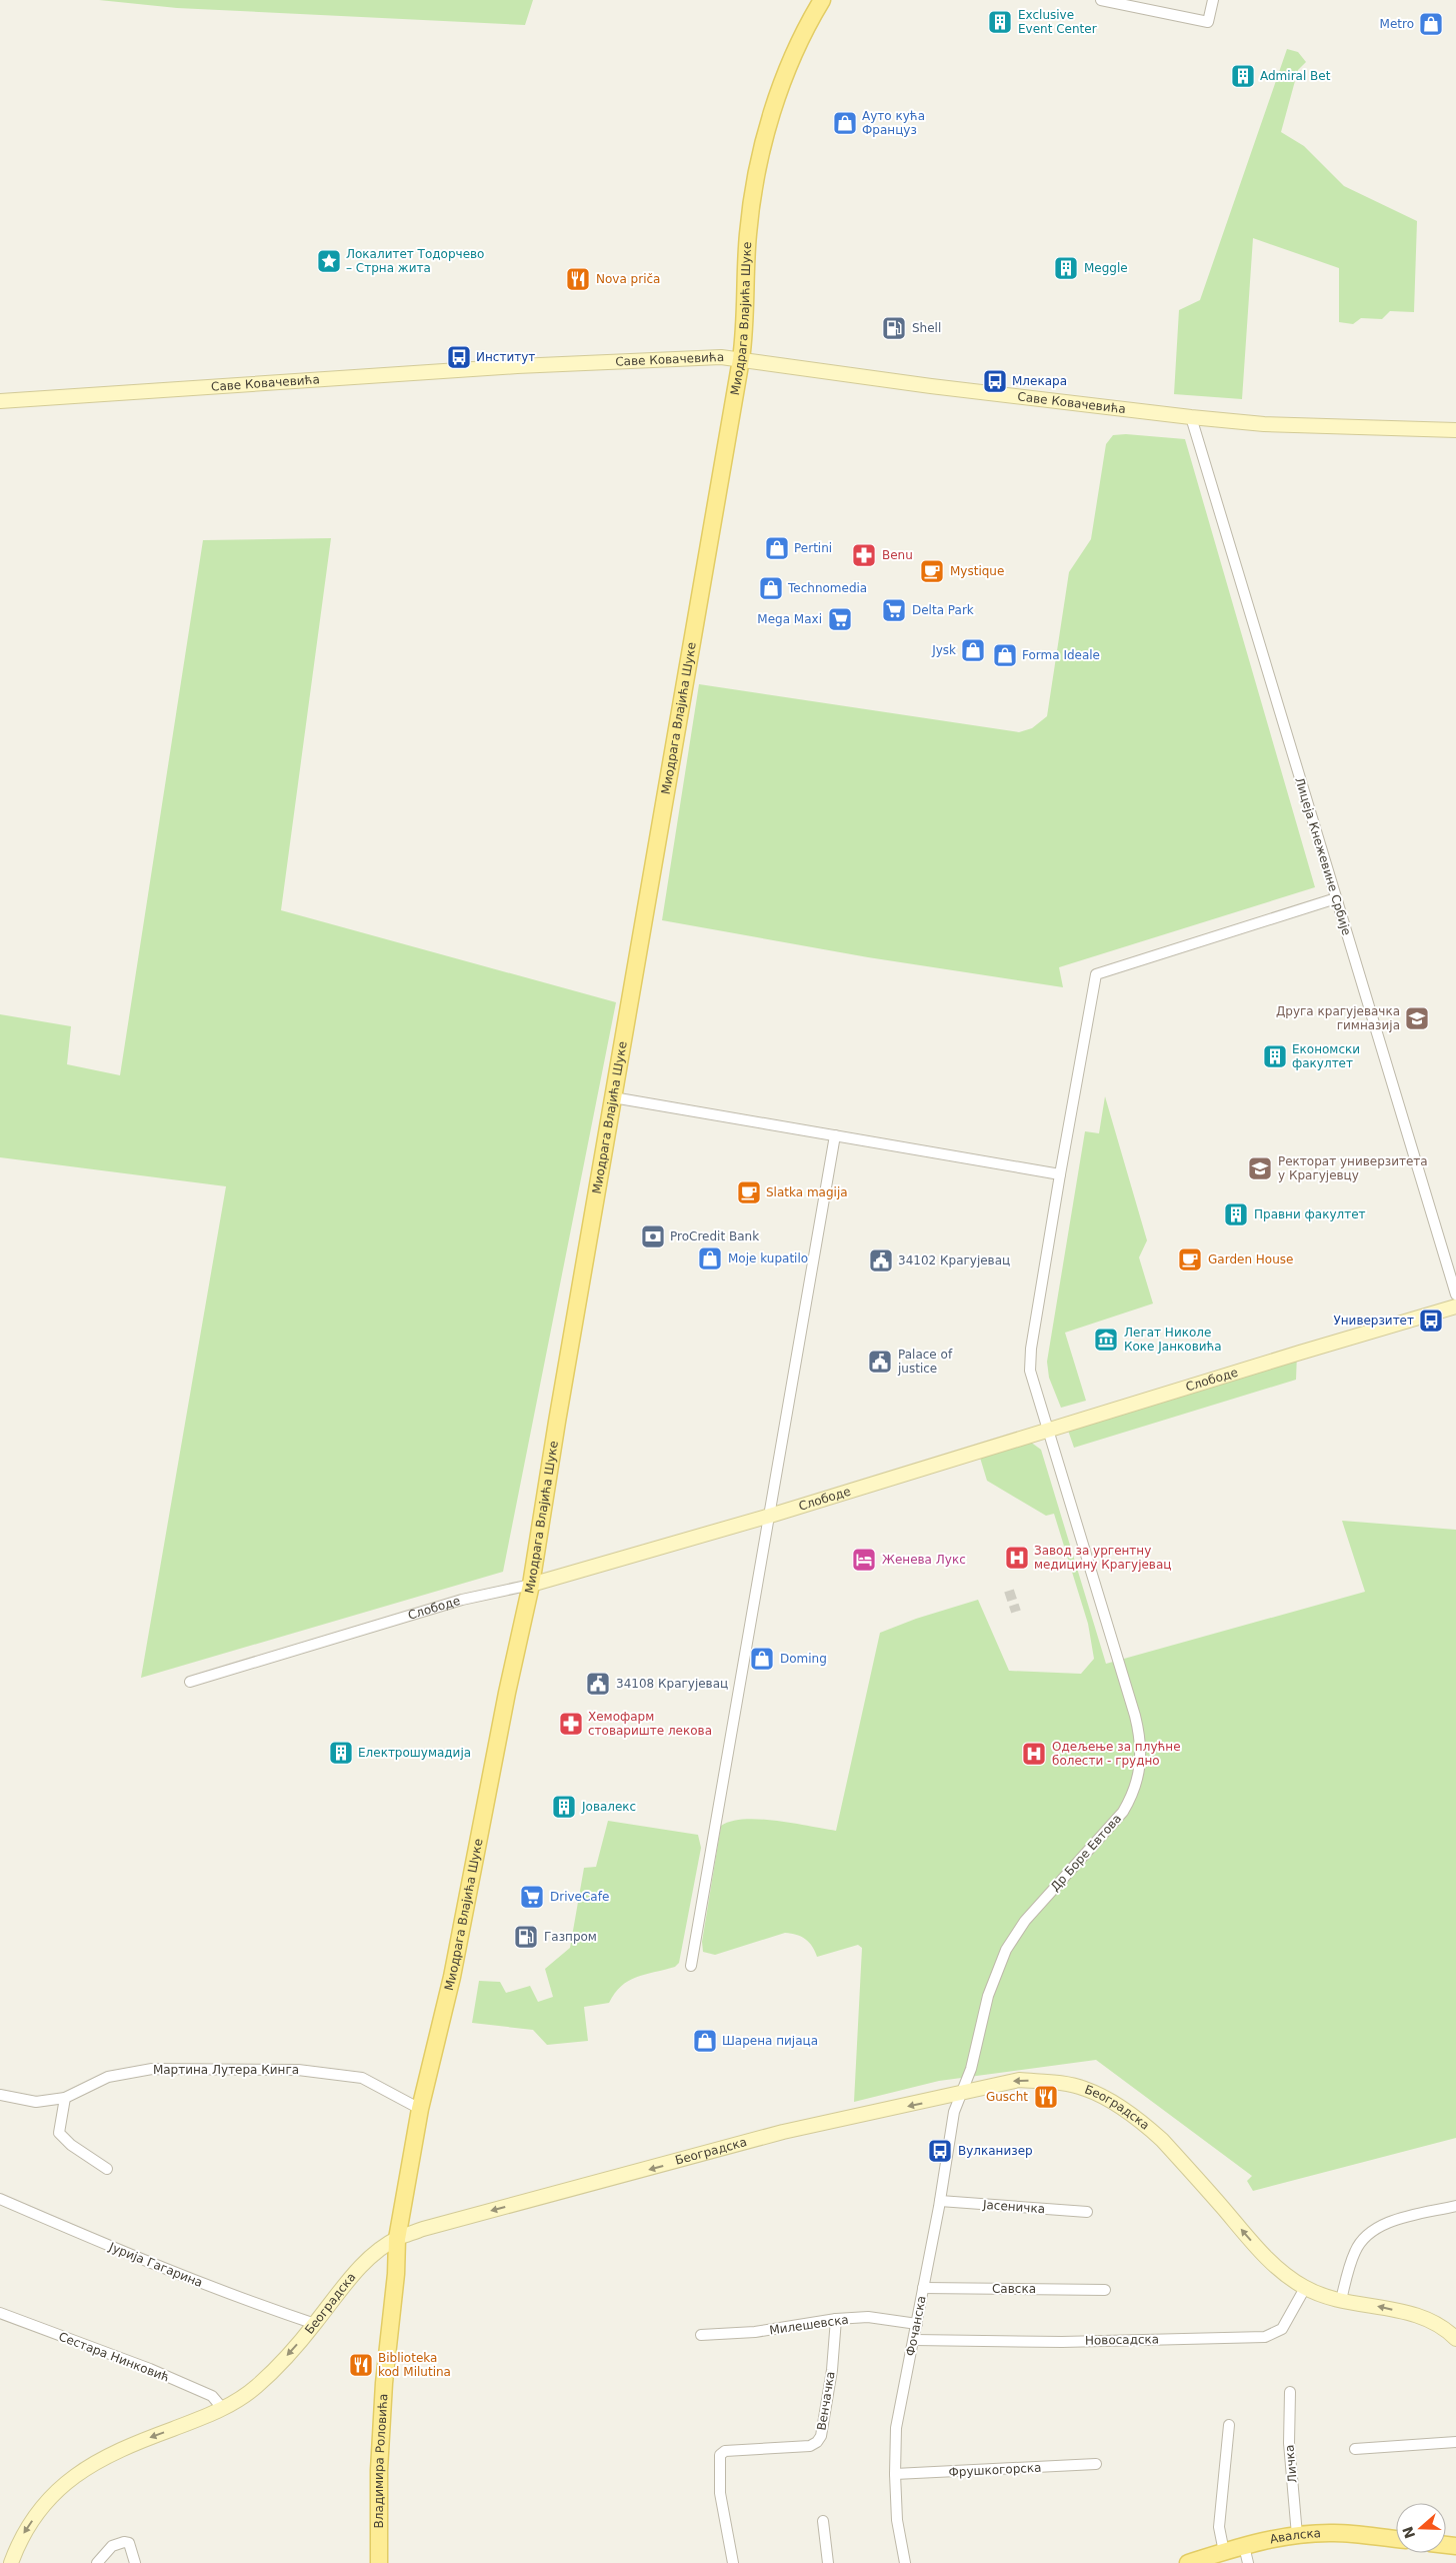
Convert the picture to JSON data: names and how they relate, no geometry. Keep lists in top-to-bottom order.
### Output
{
  "streets": {
    "main road": ["Миодрага Влајића Шуке", "Владимира Роловића", "Авалска"],
    "street": [
      "Саве Ковачевића",
      "Лицеја Кнежевине Србије",
      "Слободе",
      "Др Боре Евтова",
      "Мартина Лутера Кинга",
      "Београдска",
      "Јасеничка",
      "Јурија Гагарина",
      "Савска",
      "Милешевска",
      "Фочанска",
      "Новосадска",
      "Сестара Нинковић",
      "Венчачка",
      "Личка",
      "Фрушкогорска"
    ]
  },
  "crossings": [
    ["Миодрага Влајића Шуке", "Саве Ковачевића"],
    ["Миодрага Влајића Шуке", "Слободе"],
    ["Миодрага Влајића Шуке", "Мартина Лутера Кинга"],
    ["Миодрага Влајића Шуке", "Београдска"],
    ["Миодрага Влајића Шуке", "Владимира Роловића"],
    ["Саве Ковачевића", "Лицеја Кнежевине Србије"],
    ["Лицеја Кнежевине Србије", "Др Боре Евтова"],
    ["Слободе", "Др Боре Евтова"],
    ["Др Боре Евтова", "Београдска"],
    ["Др Боре Евтова", "Фочанска"],
    ["Београдска", "Јурија Гагарина"],
    ["Београдска", "Фочанска"],
    ["Београдска", "Новосадска"],
    ["Београдска", "Сестара Нинковић"],
    ["Београдска", "Владимира Роловића"],
    ["Јасеничка", "Фочанска"],
    ["Савска", "Фочанска"],
    ["Милешевска", "Фочанска"],
    ["Милешевска", "Венчачка"],
    ["Фочанска", "Новосадска"],
    ["Фочанска", "Фрушкогорска"],
    ["Личка", "Авалска"]
  ],
  "one_way": ["Београдска"],
  "places": {
    "building": [
      "Exclusive Event Center",
      "Admiral Bet",
      "Meggle",
      "Економски факултет",
      "Правни факултет",
      "Електрошумадија",
      "Јовалекс"
    ],
    "shop": [
      "Metro",
      "Ауто кућа Француз",
      "Pertini",
      "Technomedia",
      "Jysk",
      "Forma Ideale",
      "Moje kupatilo",
      "Doming",
      "Шарена пијаца"
    ],
    "place": ["Локалитет Тодорчево – Стрна жита"],
    "restaurant": ["Nova priča", "Guscht", "Biblioteka kod Milutina"],
    "fuel station": ["Shell", "Газпром"],
    "bus stop": [
      "Институт",
      "Млекара",
      "Универзитет",
      "Вулканизер"
    ],
    "pharmacy": ["Benu", "Хемофарм стовариште лекова"],
    "cafe": ["Mystique", "Slatka magija", "Garden House"],
    "supermarket": ["Delta Park", "Mega Maxi", "DriveCafe"],
    "school or university": ["Друга крагујевачка гимназија", "Ректорат универзитета у Крагујевцу"],
    "bank": ["ProCredit Bank"],
    "public building": ["34102 Крагујевац", "Palace of justice", "34108 Крагујевац"],
    "museum": ["Легат Николе Коке Јанковића"],
    "hospital": ["Завод за ургентну медицину Крагујевац", "Одељење за плућне болести - грудно"],
    "hotel": ["Женева Лукс"]
  },
  "north": "left"
}
